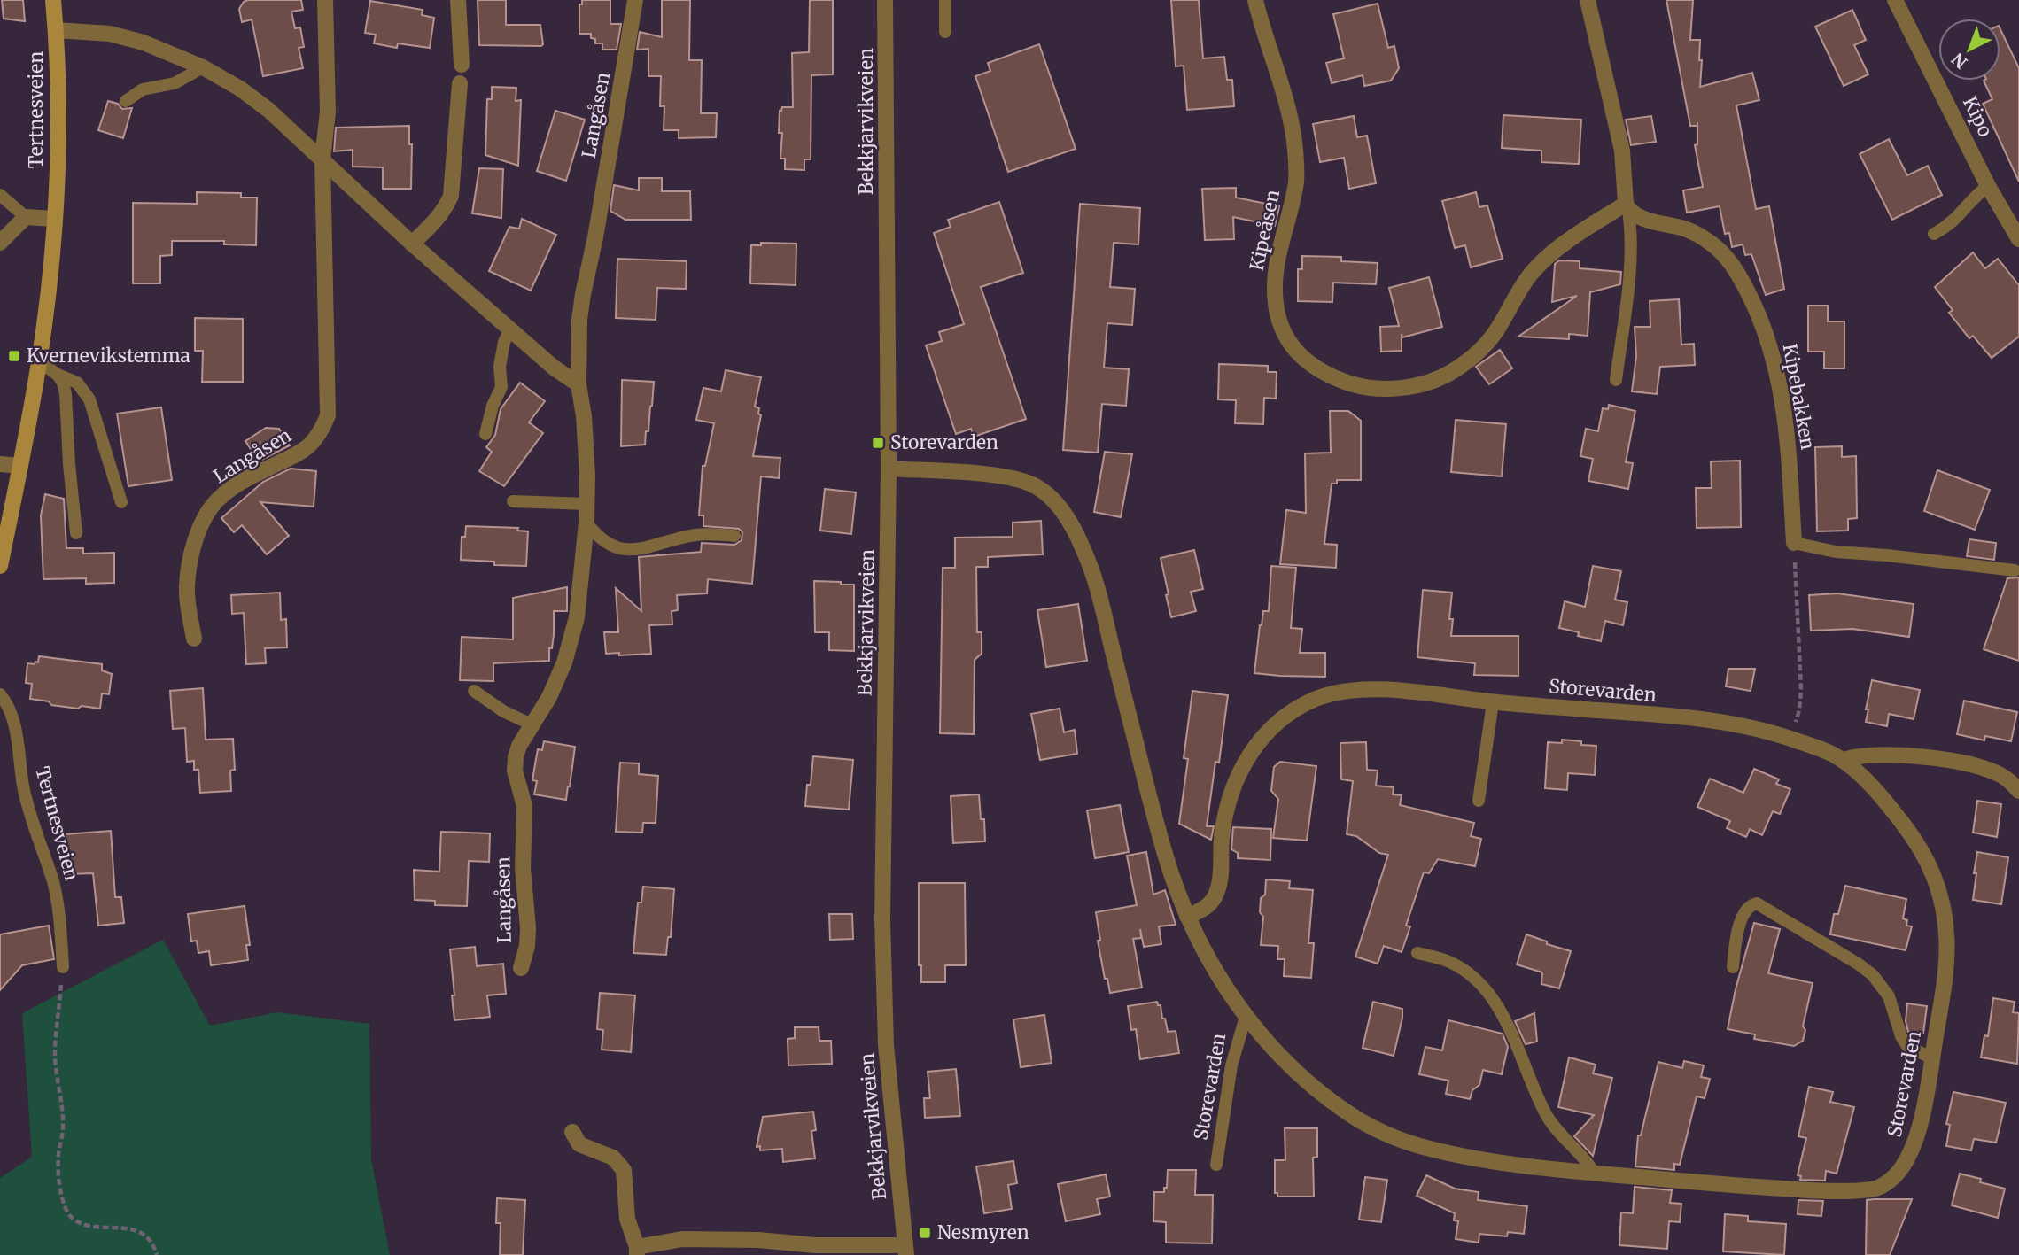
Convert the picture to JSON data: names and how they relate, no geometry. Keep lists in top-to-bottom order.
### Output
{
  "streets": {
    "main road": ["Tertnesveien"],
    "street": [
      "Langåsen",
      "Kipo",
      "Bekkjarvikveien",
      "Kipeåsen",
      "Kipebakken",
      "Storevarden"
    ]
  },
  "crossings": [
    ["Bekkjarvikveien", "Storevarden"],
    ["Kipeåsen", "Kipebakken"]
  ],
  "places": {
    "transit": ["Kvernevikstemma", "Storevarden", "Nesmyren"]
  },
  "north": "bottom left"
}
